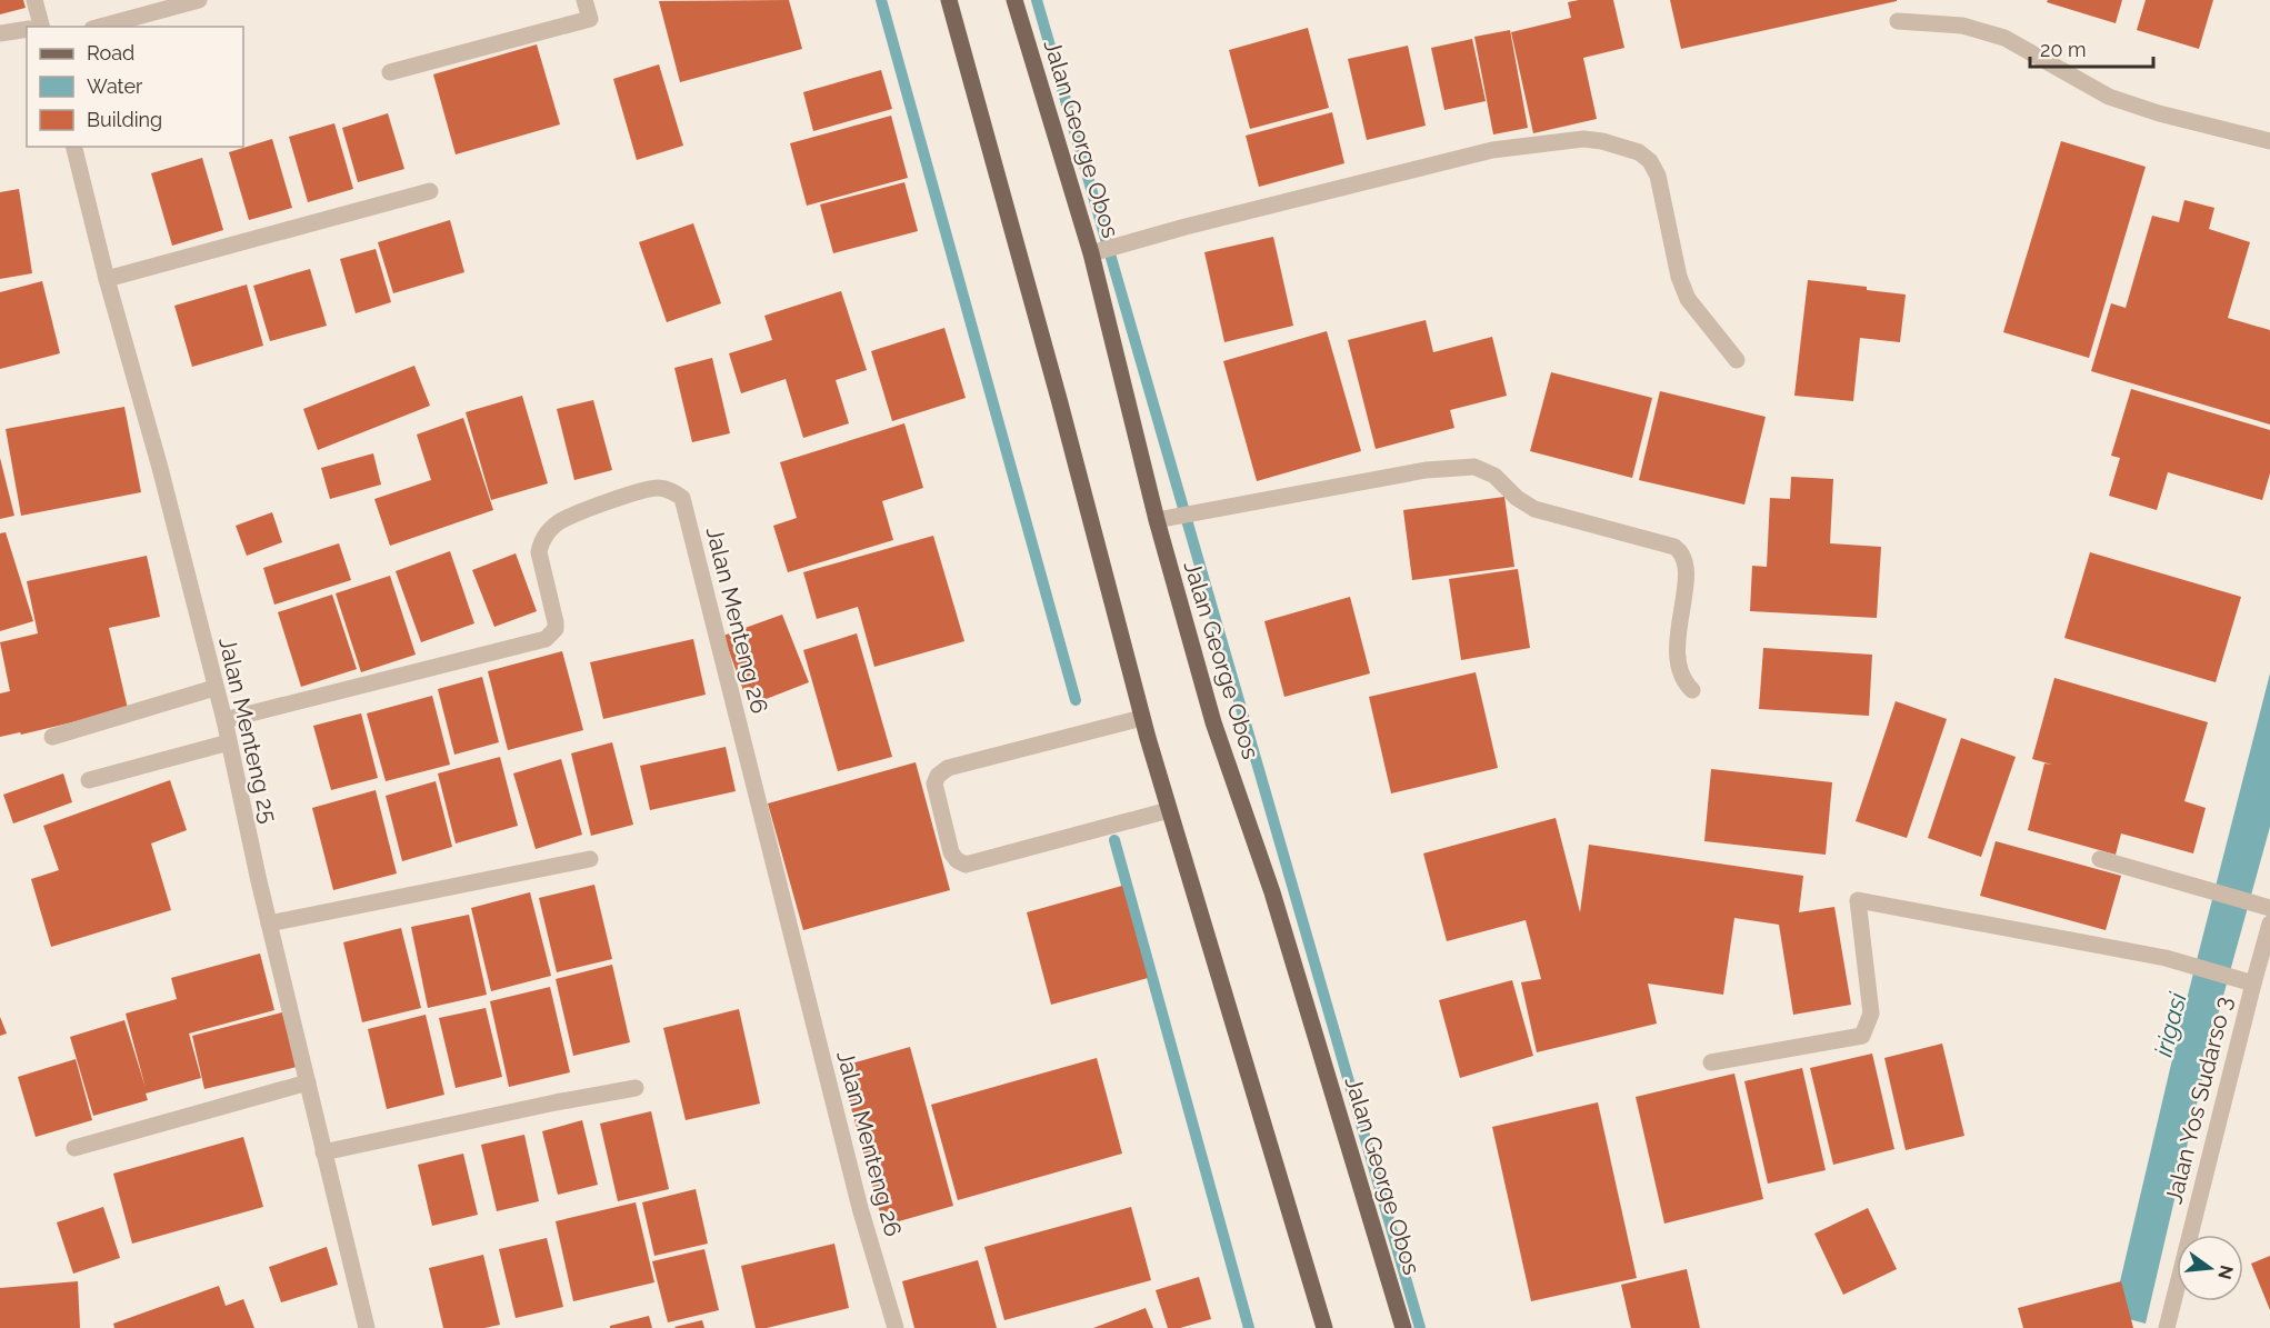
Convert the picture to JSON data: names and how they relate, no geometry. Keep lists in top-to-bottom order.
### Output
{
  "streets": {
    "main road": ["Jalan George Obos"],
    "street": ["Jalan Menteng 26", "Jalan Menteng 25", "Jalan Yos Sudarso 3"]
  },
  "crossings": [
    ["Jalan Menteng 26", "Jalan Menteng 25"]
  ],
  "water": ["irigasi"],
  "legend": ["Road", "Water", "Building"],
  "scale_bar": "20 m",
  "north": "right"
}
